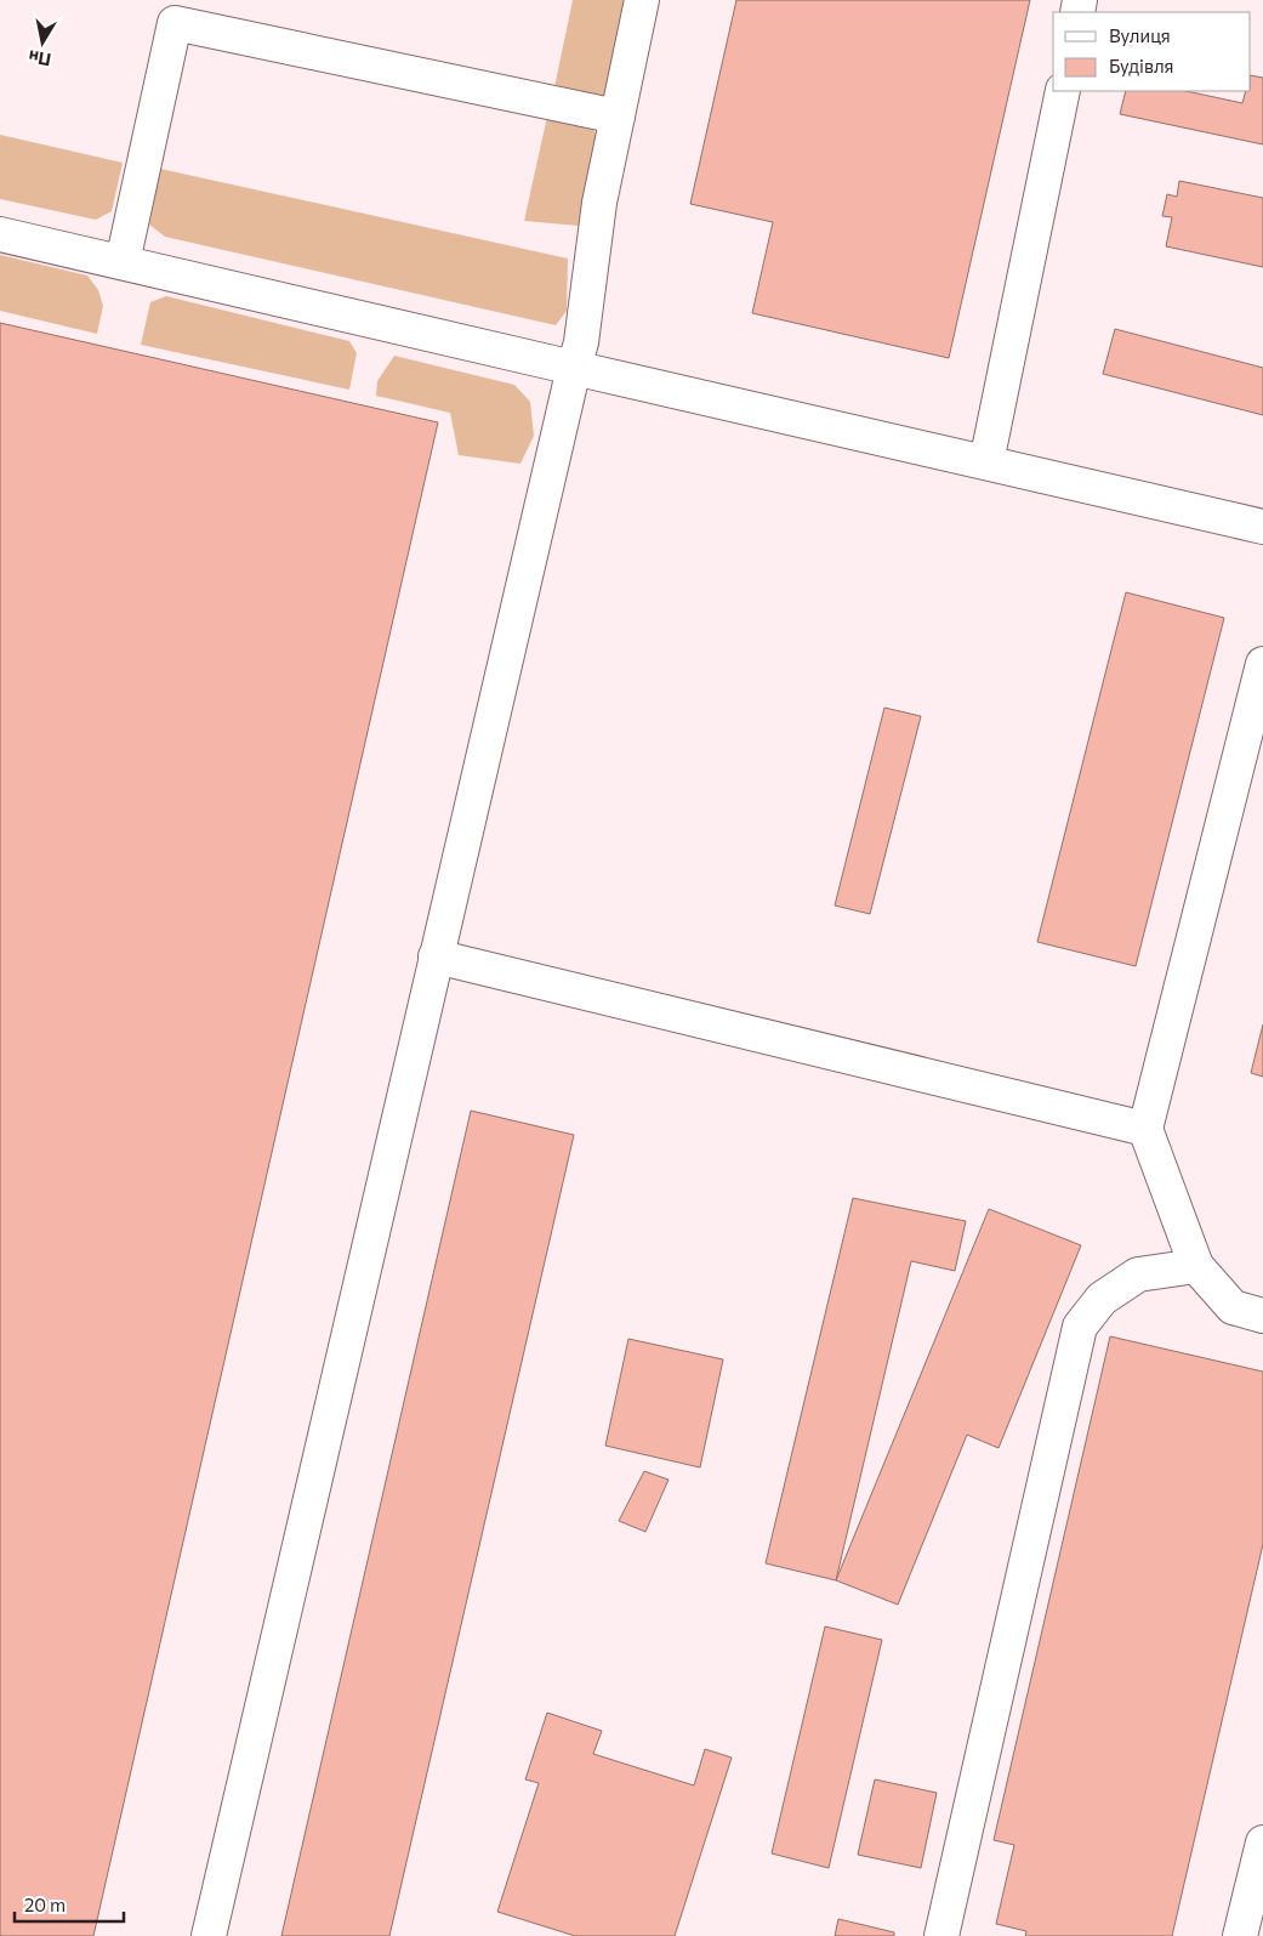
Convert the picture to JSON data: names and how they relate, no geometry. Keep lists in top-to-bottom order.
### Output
{
  "legend": ["Вулиця", "Будівля"],
  "scale_bar": "20 m",
  "north": "bottom"
}
